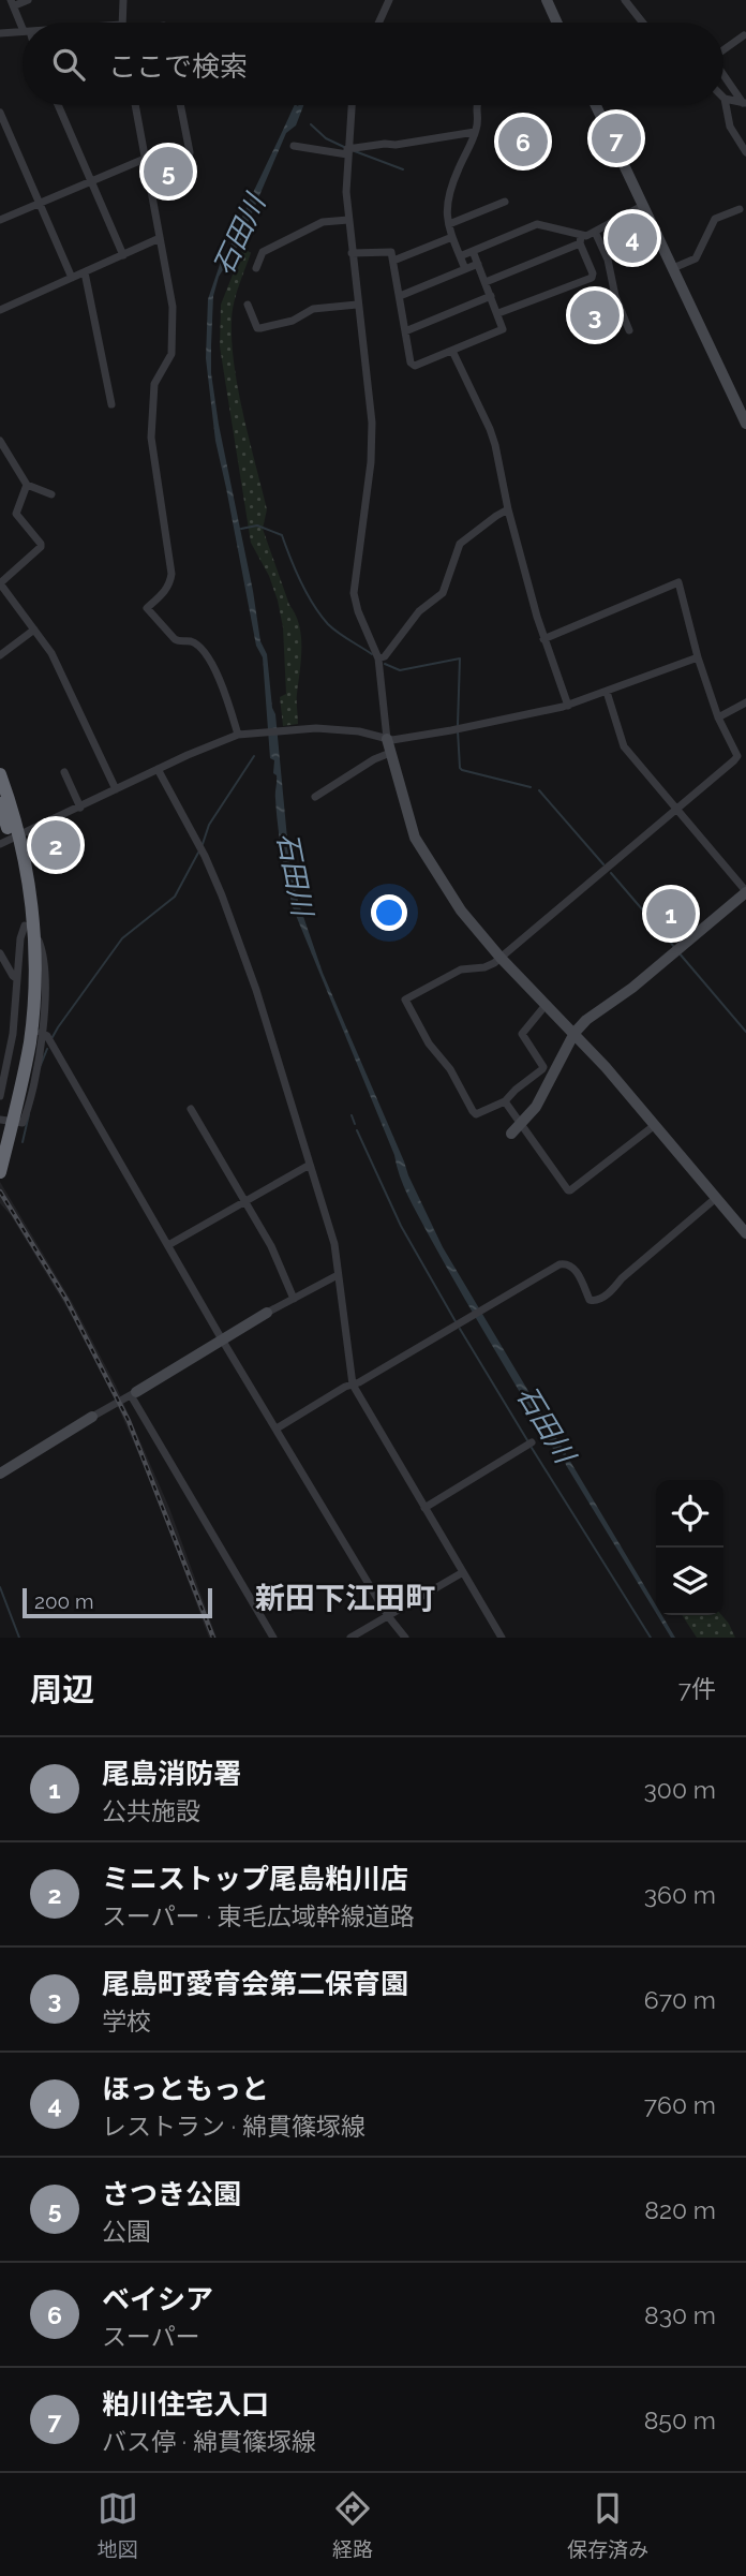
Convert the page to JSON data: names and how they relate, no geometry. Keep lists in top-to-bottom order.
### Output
{
  "districts": ["新田下江田町"],
  "water": ["石田川"],
  "scale_bar": "200 m",
  "page": {
    "search": "ここで検索",
    "pins": [
      "7",
      "6",
      "5",
      "4",
      "3",
      "2",
      "1"
    ],
    "scale": "200 m",
    "heading": ["周辺", "7件"],
    "list": [
      {
        "mark": "1",
        "name": "尾島消防署",
        "note": "公共施設",
        "value": "300 m"
      },
      {
        "mark": "2",
        "name": "ミニストップ尾島粕川店",
        "note": "スーパー · 東毛広域幹線道路",
        "value": "360 m"
      },
      {
        "mark": "3",
        "name": "尾島町愛育会第二保育園",
        "note": "学校",
        "value": "670 m"
      },
      {
        "mark": "4",
        "name": "ほっともっと",
        "note": "レストラン · 綿貫篠塚線",
        "value": "760 m"
      },
      {
        "mark": "5",
        "name": "さつき公園",
        "note": "公園",
        "value": "820 m"
      },
      {
        "mark": "6",
        "name": "ベイシア",
        "note": "スーパー",
        "value": "830 m"
      },
      {
        "mark": "7",
        "name": "粕川住宅入口",
        "note": "バス停 · 綿貫篠塚線",
        "value": "850 m"
      }
    ],
    "nav": ["地図", "経路", "保存済み"]
  }
}
